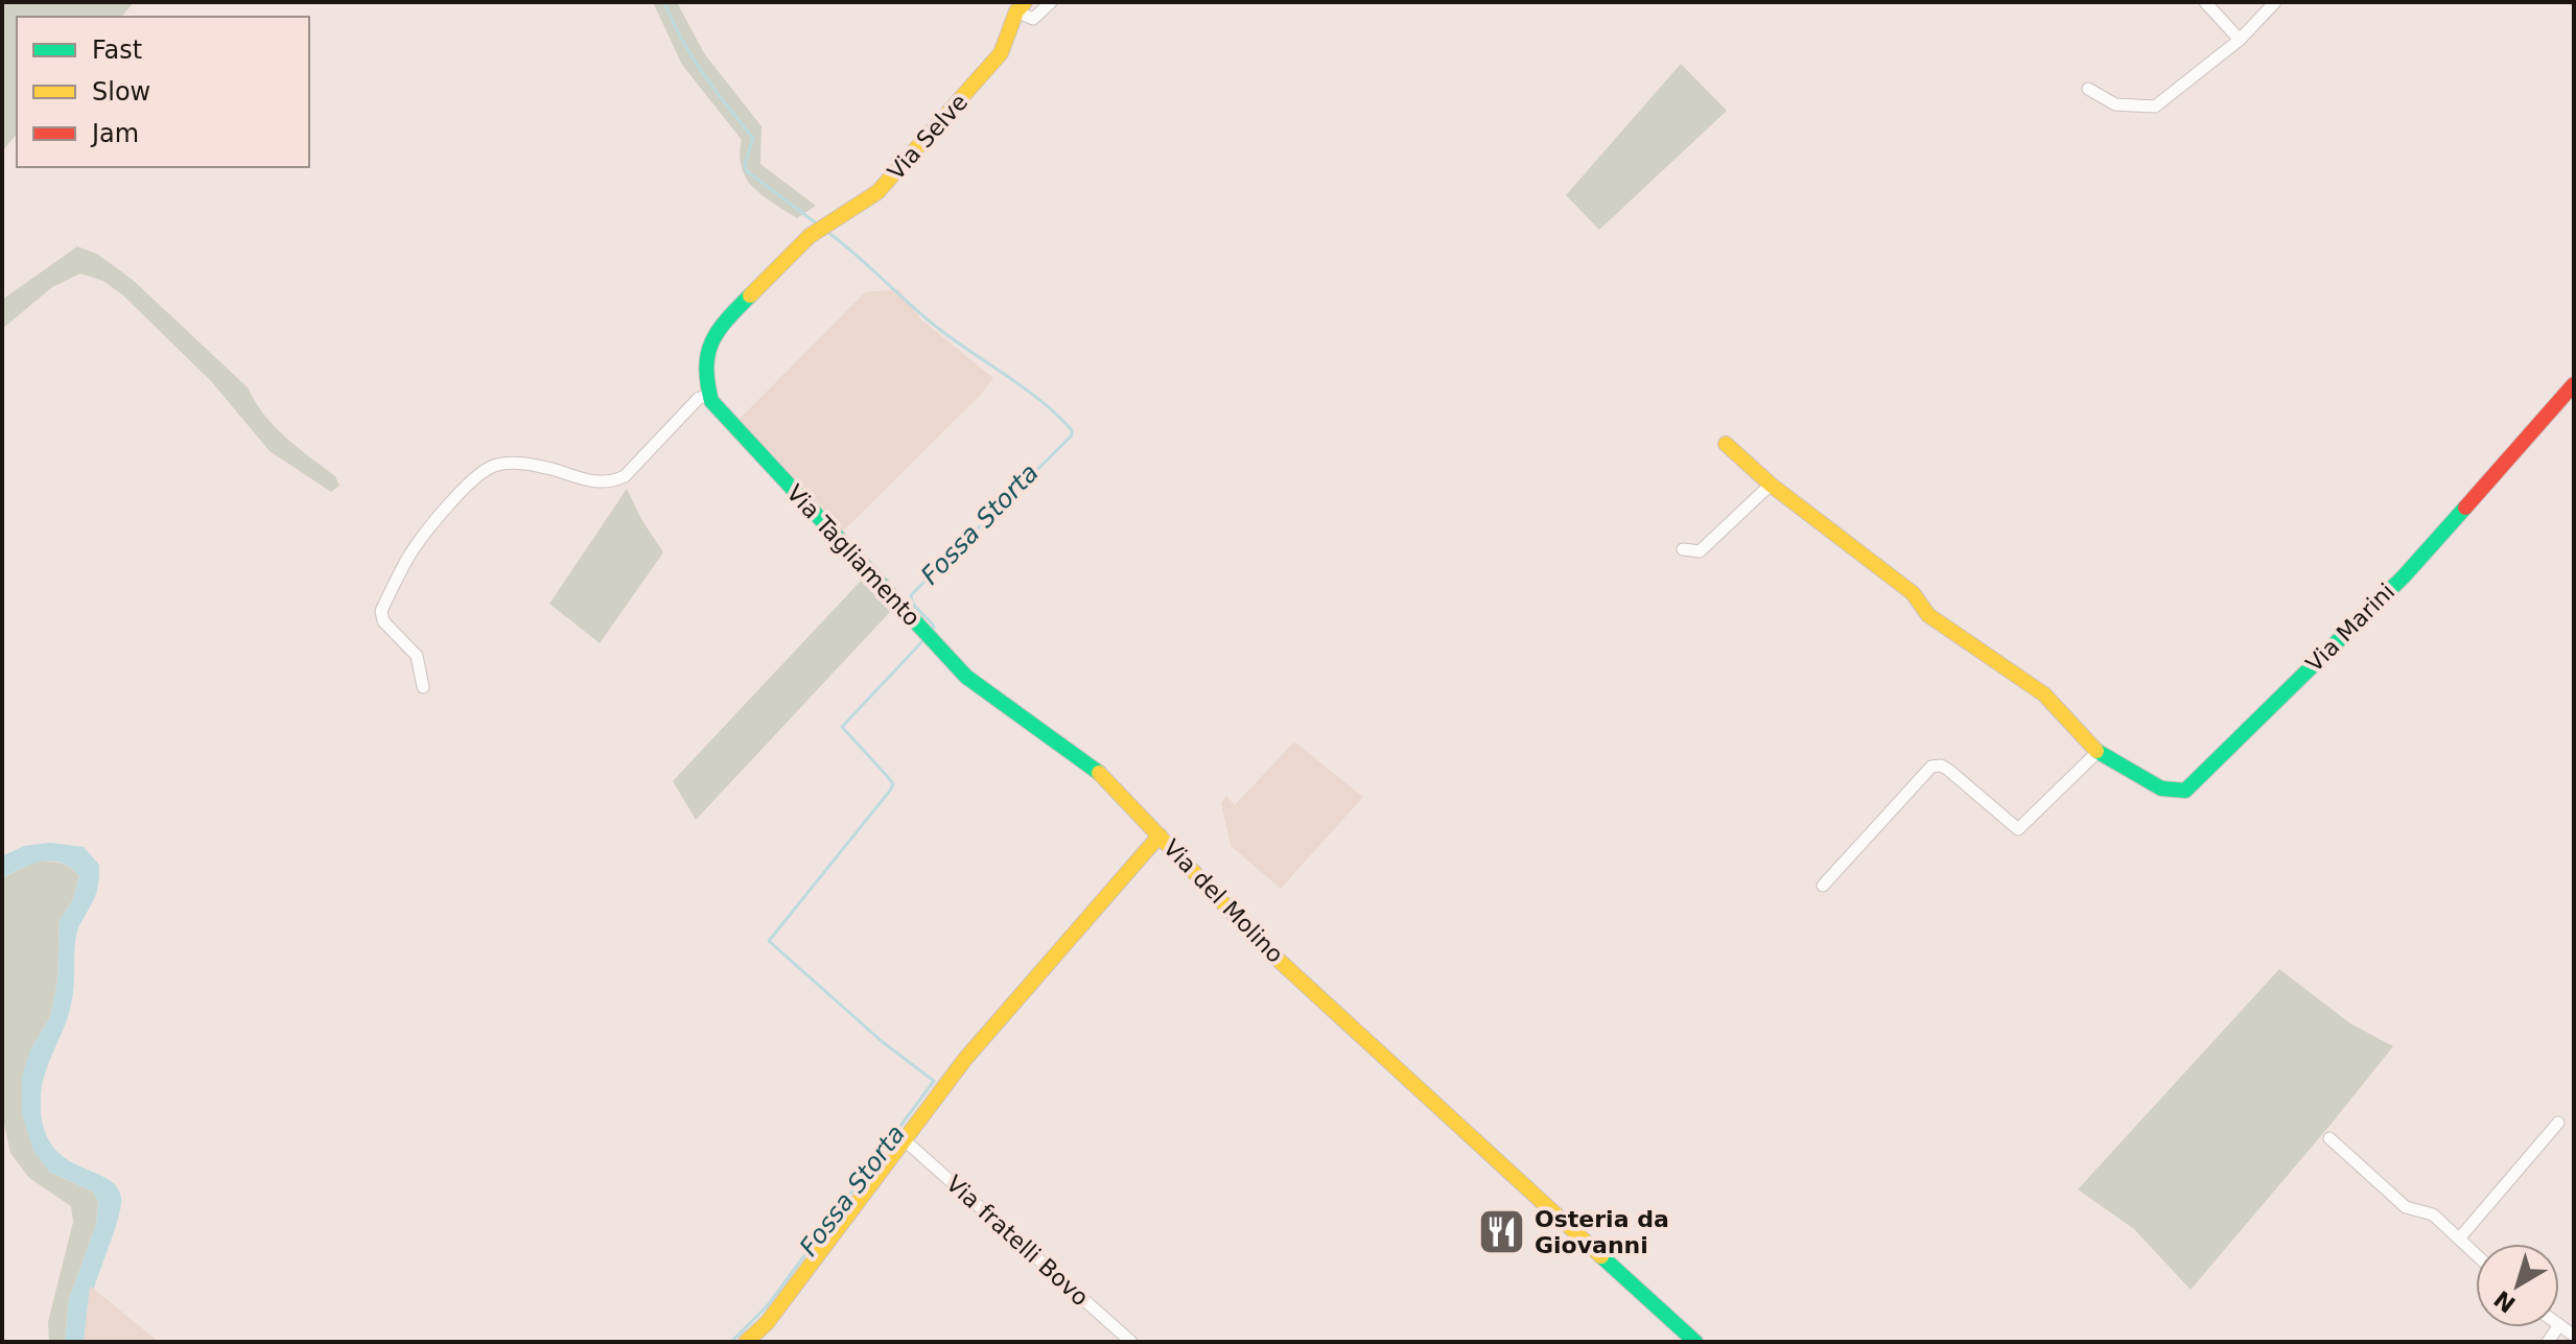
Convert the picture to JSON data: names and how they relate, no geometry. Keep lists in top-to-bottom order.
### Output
{
  "streets": {
    "street": [
      "Via Selve",
      "Via Tagliamento",
      "Via Marini",
      "Via del Molino",
      "Via fratelli Bovo"
    ]
  },
  "crossings": [
    ["Via Selve", "Via Tagliamento"],
    ["Via Tagliamento", "Via del Molino"],
    ["Via del Molino", "Via fratelli Bovo"]
  ],
  "water": ["Fossa Storta"],
  "places": {
    "restaurant": ["Osteria da Giovanni"]
  },
  "legend": ["Fast", "Slow", "Jam"],
  "north": "bottom left"
}
